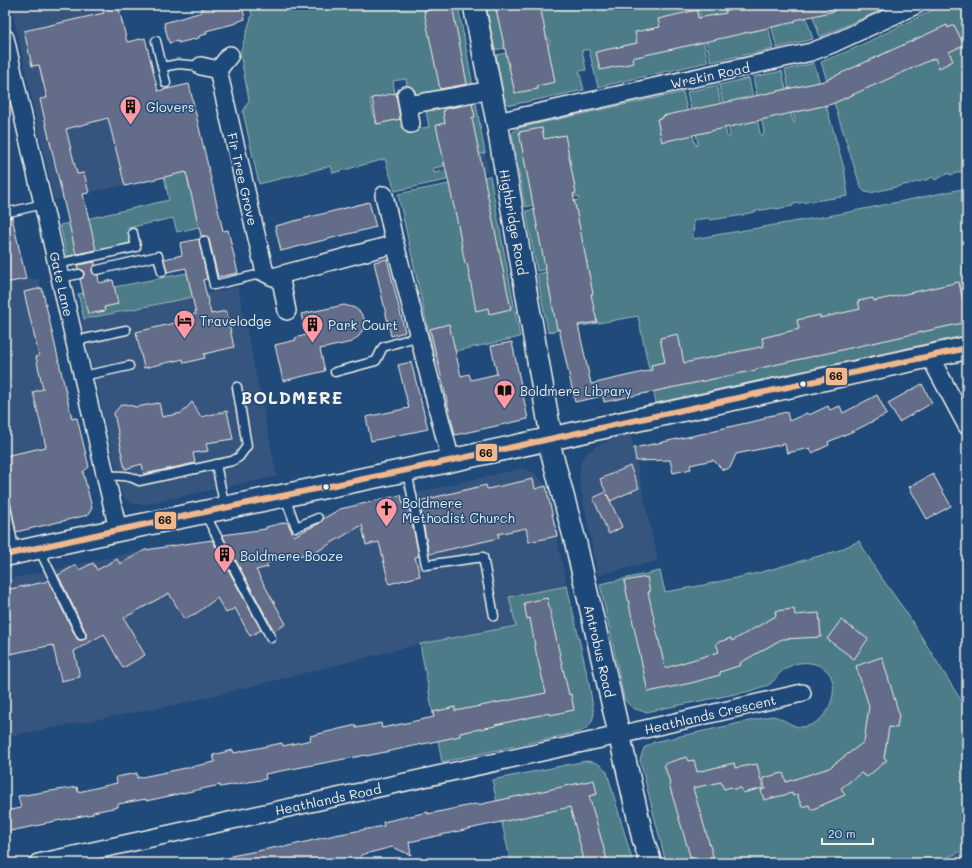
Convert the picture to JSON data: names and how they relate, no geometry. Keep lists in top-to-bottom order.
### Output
{
  "streets": {
    "street": [
      "Wrekin Road",
      "Fir Tree Grove",
      "Highbridge Road",
      "Gate Lane",
      "Antrobus Road",
      "Heathlands Crescent",
      "Heathlands Road"
    ]
  },
  "crossings": [
    ["Wrekin Road", "Highbridge Road"],
    ["Highbridge Road", "Antrobus Road"],
    ["Antrobus Road", "Heathlands Crescent"],
    ["Antrobus Road", "Heathlands Road"],
    ["Heathlands Crescent", "Heathlands Road"]
  ],
  "districts": ["BOLDMERE"],
  "places": {
    "building": ["Glovers", "Park Court", "Boldmere Booze"],
    "hotel": ["Travelodge"],
    "library": ["Boldmere Library"],
    "church": ["Boldmere Methodist Church"]
  },
  "lines": ["transit line 66"],
  "scale_bar": "20 m"
}
